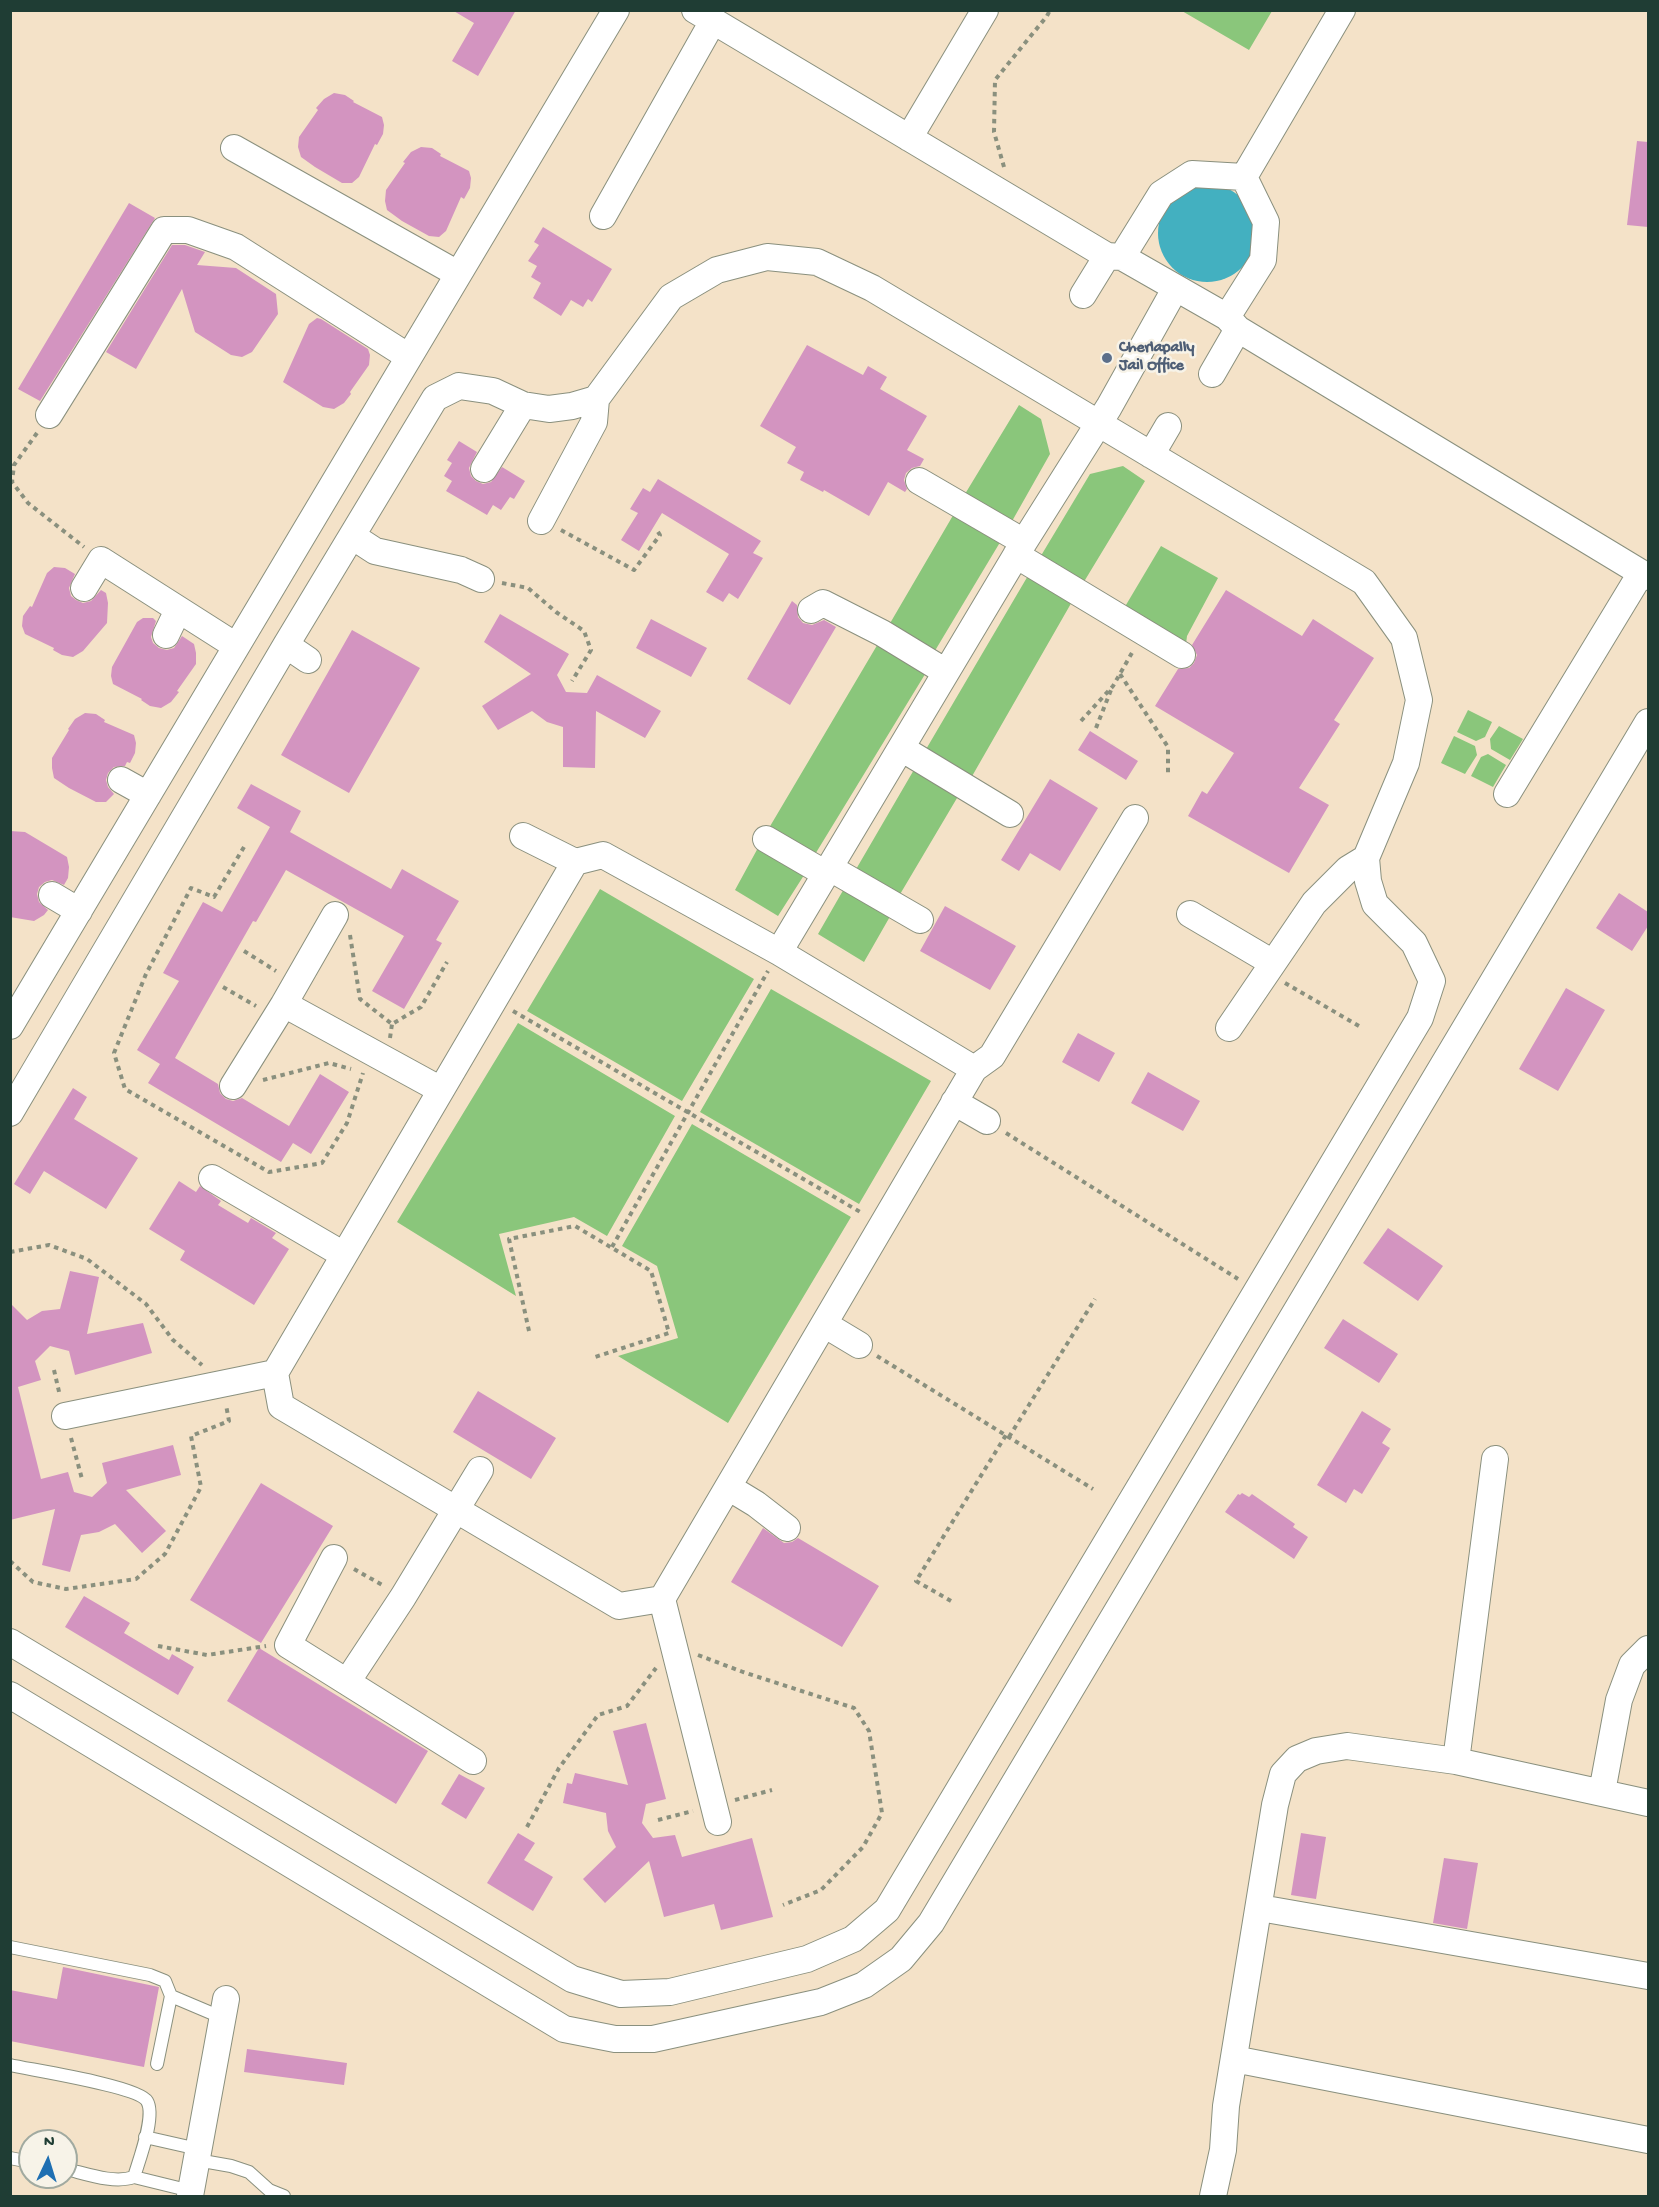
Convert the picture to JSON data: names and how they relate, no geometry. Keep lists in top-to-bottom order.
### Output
{
  "places": ["Cherlapally Jail Office"],
  "north": "top"
}
